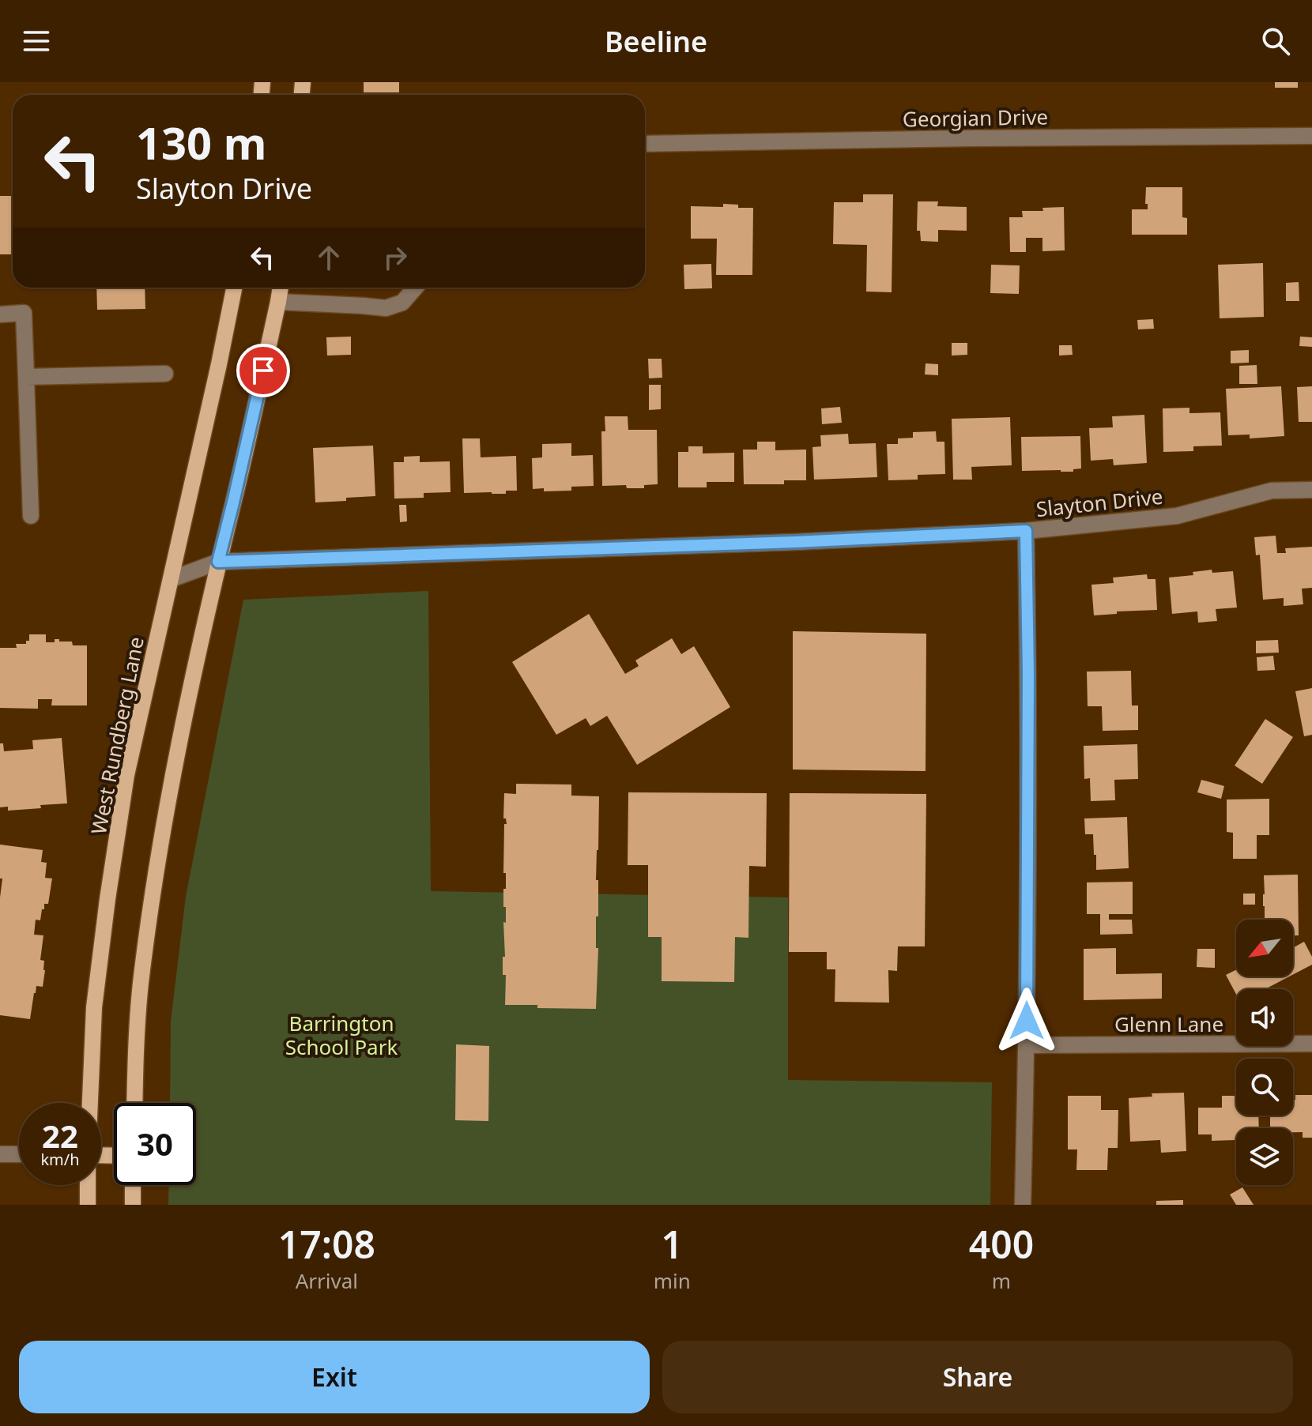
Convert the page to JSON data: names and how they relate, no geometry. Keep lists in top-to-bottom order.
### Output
{
  "streets": {
    "main road": ["West Rundberg Lane"],
    "street": ["Georgian Drive", "Slayton Drive", "Glenn Lane"]
  },
  "crossings": [
    ["Slayton Drive", "West Rundberg Lane"]
  ],
  "parks": ["Barrington School Park"],
  "north": "bottom left",
  "page": {
    "header": "Beeline",
    "turn": ["130 m", "Slayton Drive"],
    "speed": "22 km/h",
    "limit": "30",
    "eta": [
      "17:08",
      "Arrival",
      "1",
      "min",
      "400",
      "m"
    ],
    "buttons": ["Exit", "Share"]
  }
}
